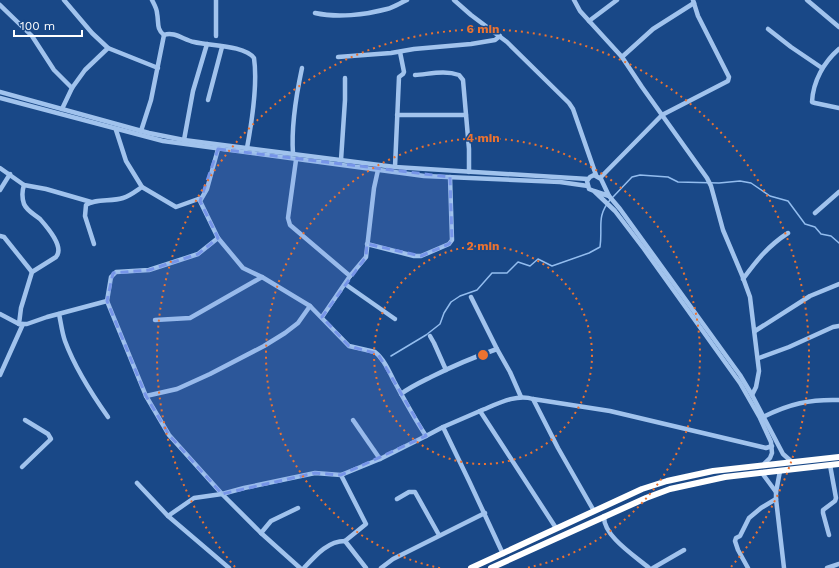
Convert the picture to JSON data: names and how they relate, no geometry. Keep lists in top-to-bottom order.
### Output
{
  "scale_bar": "100 m",
  "rings": ["6 min", "4 min", "2 min"]
}
